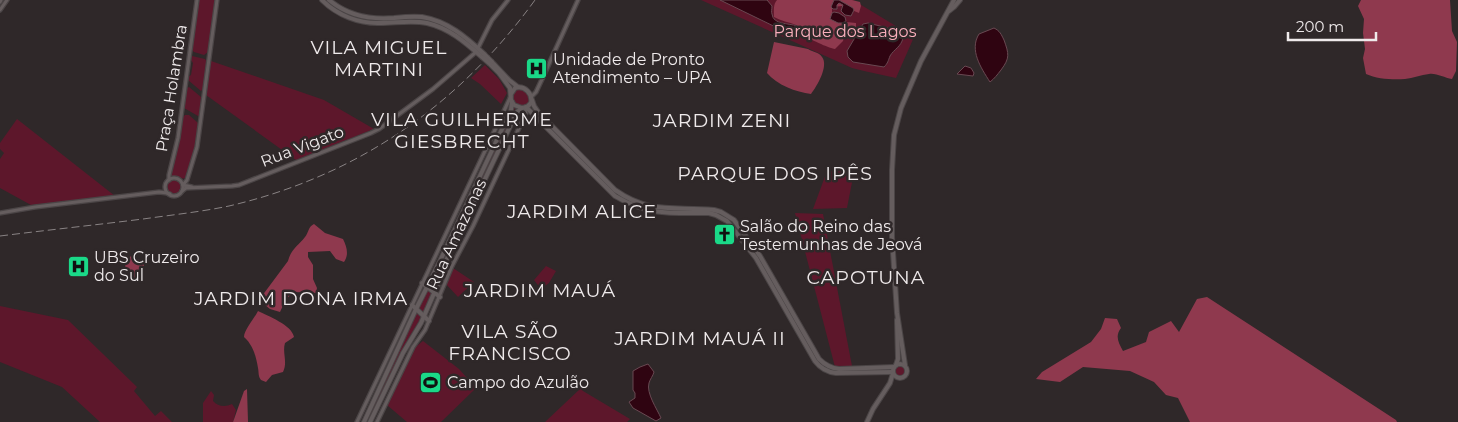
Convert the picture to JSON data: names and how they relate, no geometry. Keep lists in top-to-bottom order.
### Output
{
  "streets": {
    "street": ["Praça Holambra", "Rua Vigato", "Rua Amazonas"]
  },
  "districts": [
    "VILA MIGUEL MARTINI",
    "VILA GUILHERME GIESBRECHT",
    "JARDIM ZENI",
    "PARQUE DOS IPÊS",
    "JARDIM ALICE",
    "CAPOTUNA",
    "JARDIM MAUÁ",
    "JARDIM DONA IRMA",
    "VILA SÃO FRANCISCO",
    "JARDIM MAUÁ II"
  ],
  "parks": ["Parque dos Lagos"],
  "places": {
    "hospital": ["Unidade de Pronto Atendimento – UPA", "UBS Cruzeiro do Sul"],
    "church": ["Salão do Reino das Testemunhas de Jeová"],
    "sports": ["Campo do Azulão"]
  },
  "scale_bar": "200 m"
}
